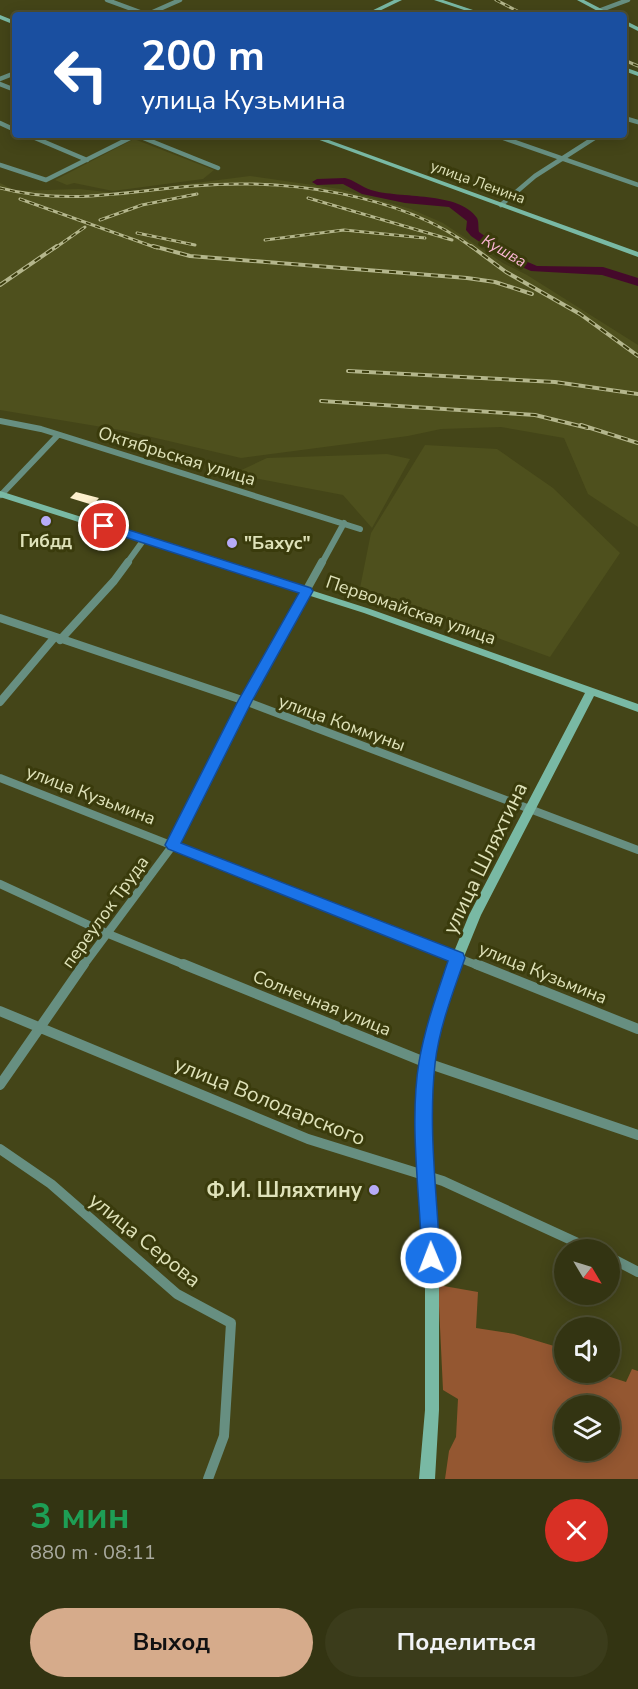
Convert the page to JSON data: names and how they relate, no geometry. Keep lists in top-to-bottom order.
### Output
{
  "streets": {
    "main road": ["улица Ленина", "Первомайская улица", "улица Шляхтина"],
    "street": [
      "Октябрьская улица",
      "улица Коммуны",
      "улица Кузьмина",
      "переулок Труда",
      "Солнечная улица",
      "улица Володарского",
      "улица Серова"
    ]
  },
  "crossings": [
    ["Октябрьская улица", "переулок Труда"],
    ["Первомайская улица", "улица Шляхтина"],
    ["Первомайская улица", "переулок Труда"],
    ["улица Коммуны", "улица Шляхтина"],
    ["улица Коммуны", "переулок Труда"],
    ["улица Кузьмина", "улица Шляхтина"],
    ["улица Кузьмина", "переулок Труда"],
    ["улица Шляхтина", "Солнечная улица"],
    ["улица Шляхтина", "улица Володарского"],
    ["переулок Труда", "Солнечная улица"],
    ["переулок Труда", "улица Володарского"]
  ],
  "water": ["Кушва"],
  "places": ["Гибдд", "\"Бахус\"", "Ф.И. Шляхтину"],
  "north": "bottom right",
  "page": {
    "turn": ["200 m", "улица Кузьмина"],
    "heading": ["3 мин", "880 m · 08:11"],
    "buttons": ["Выход", "Поделиться"]
  }
}
